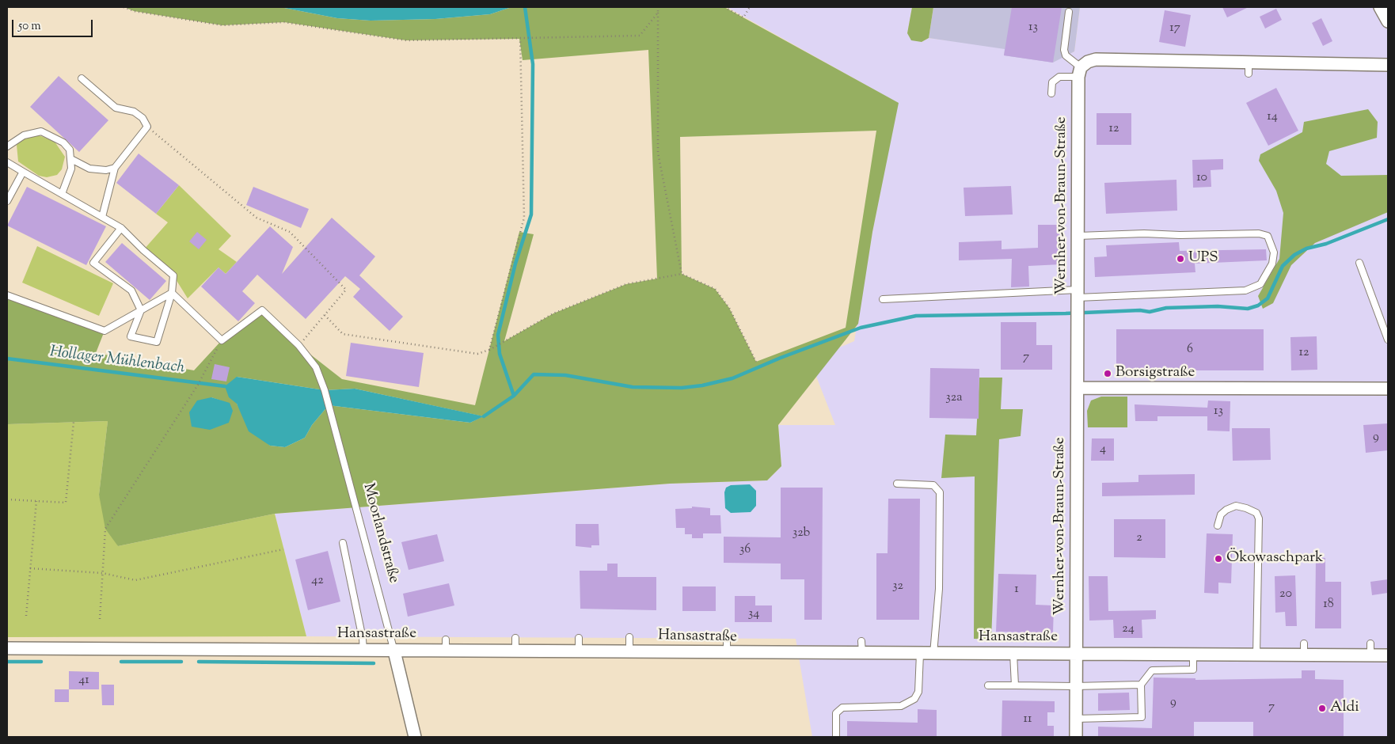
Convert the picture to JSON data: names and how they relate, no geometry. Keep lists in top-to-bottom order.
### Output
{
  "streets": {
    "street": ["Wernher-von-Braun-Straße", "Moorlandstraße", "Hansastraße"]
  },
  "crossings": [
    ["Wernher-von-Braun-Straße", "Hansastraße"],
    ["Moorlandstraße", "Hansastraße"]
  ],
  "water": ["Hollager Mühlenbach"],
  "places": [
    "UPS",
    "Borsigstraße",
    "Ökowaschpark",
    "Aldi"
  ],
  "house_numbers": [
    "13",
    "17",
    "14",
    "12",
    "10",
    "6",
    "12",
    "7",
    "32a",
    "13",
    "9",
    "4",
    "32b",
    "2",
    "36",
    "42",
    "32",
    "1",
    "20",
    "18",
    "34",
    "24",
    "41",
    "9",
    "7",
    "11"
  ],
  "scale_bar": "50 m"
}
